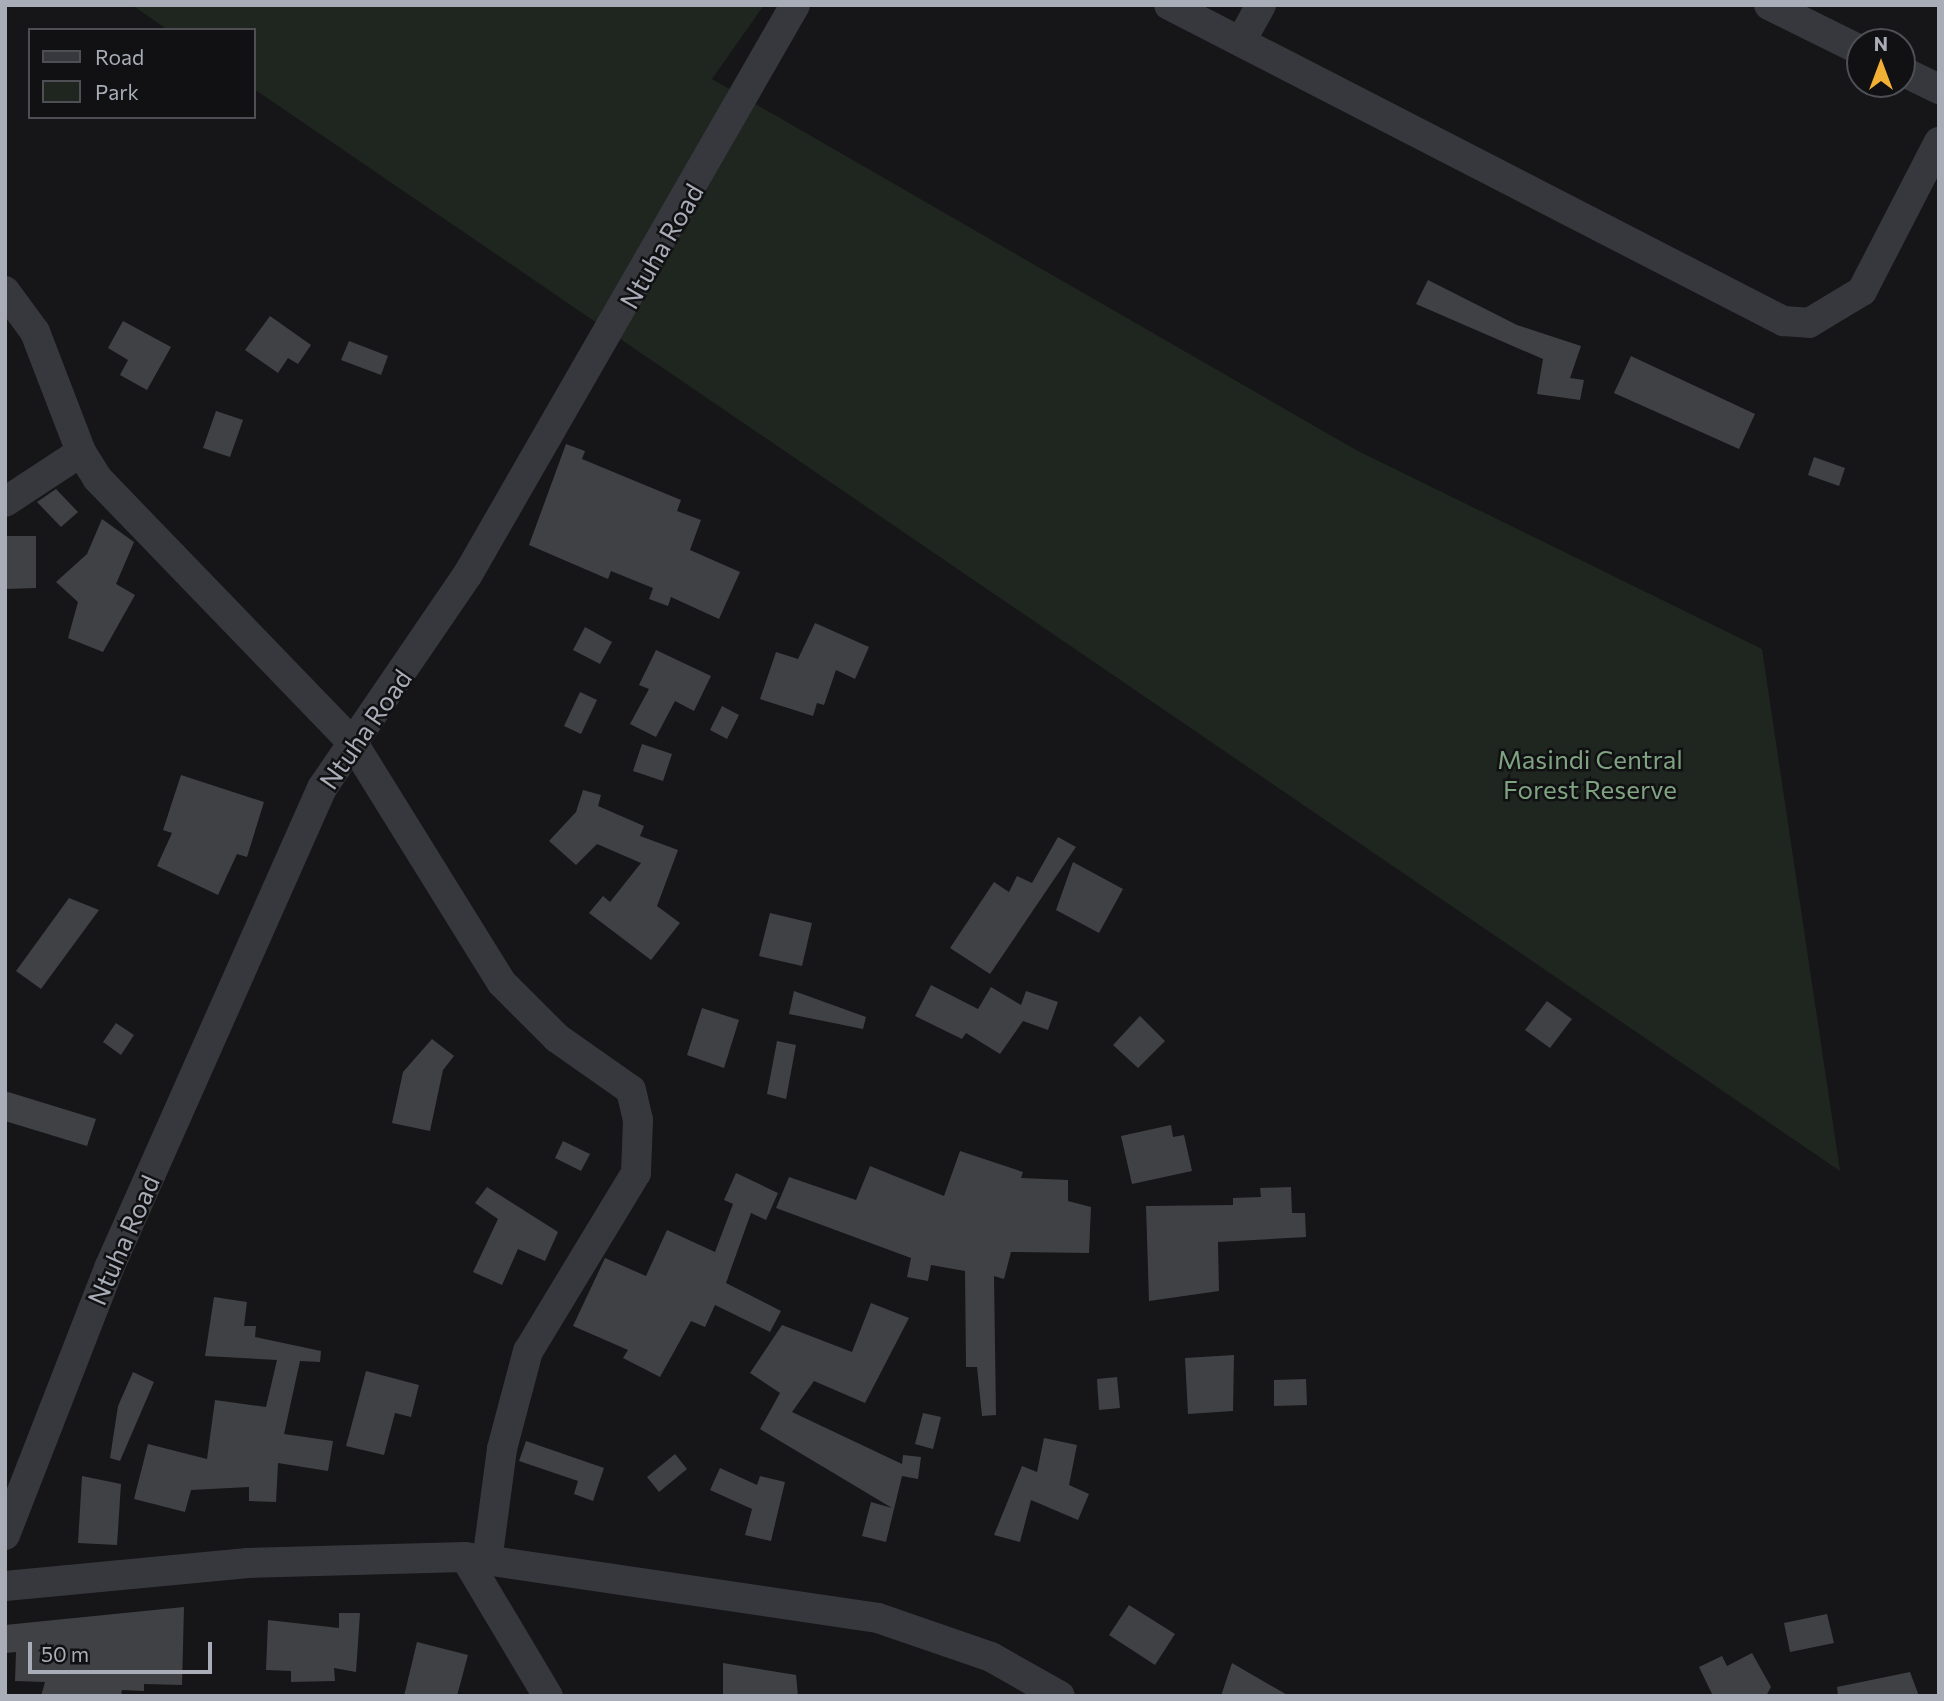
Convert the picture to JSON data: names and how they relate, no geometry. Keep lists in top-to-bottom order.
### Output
{
  "streets": {
    "street": ["Ntuha Road"]
  },
  "parks": ["Masindi Central Forest Reserve"],
  "legend": ["Road", "Park"],
  "scale_bar": "50 m",
  "north": "top"
}
